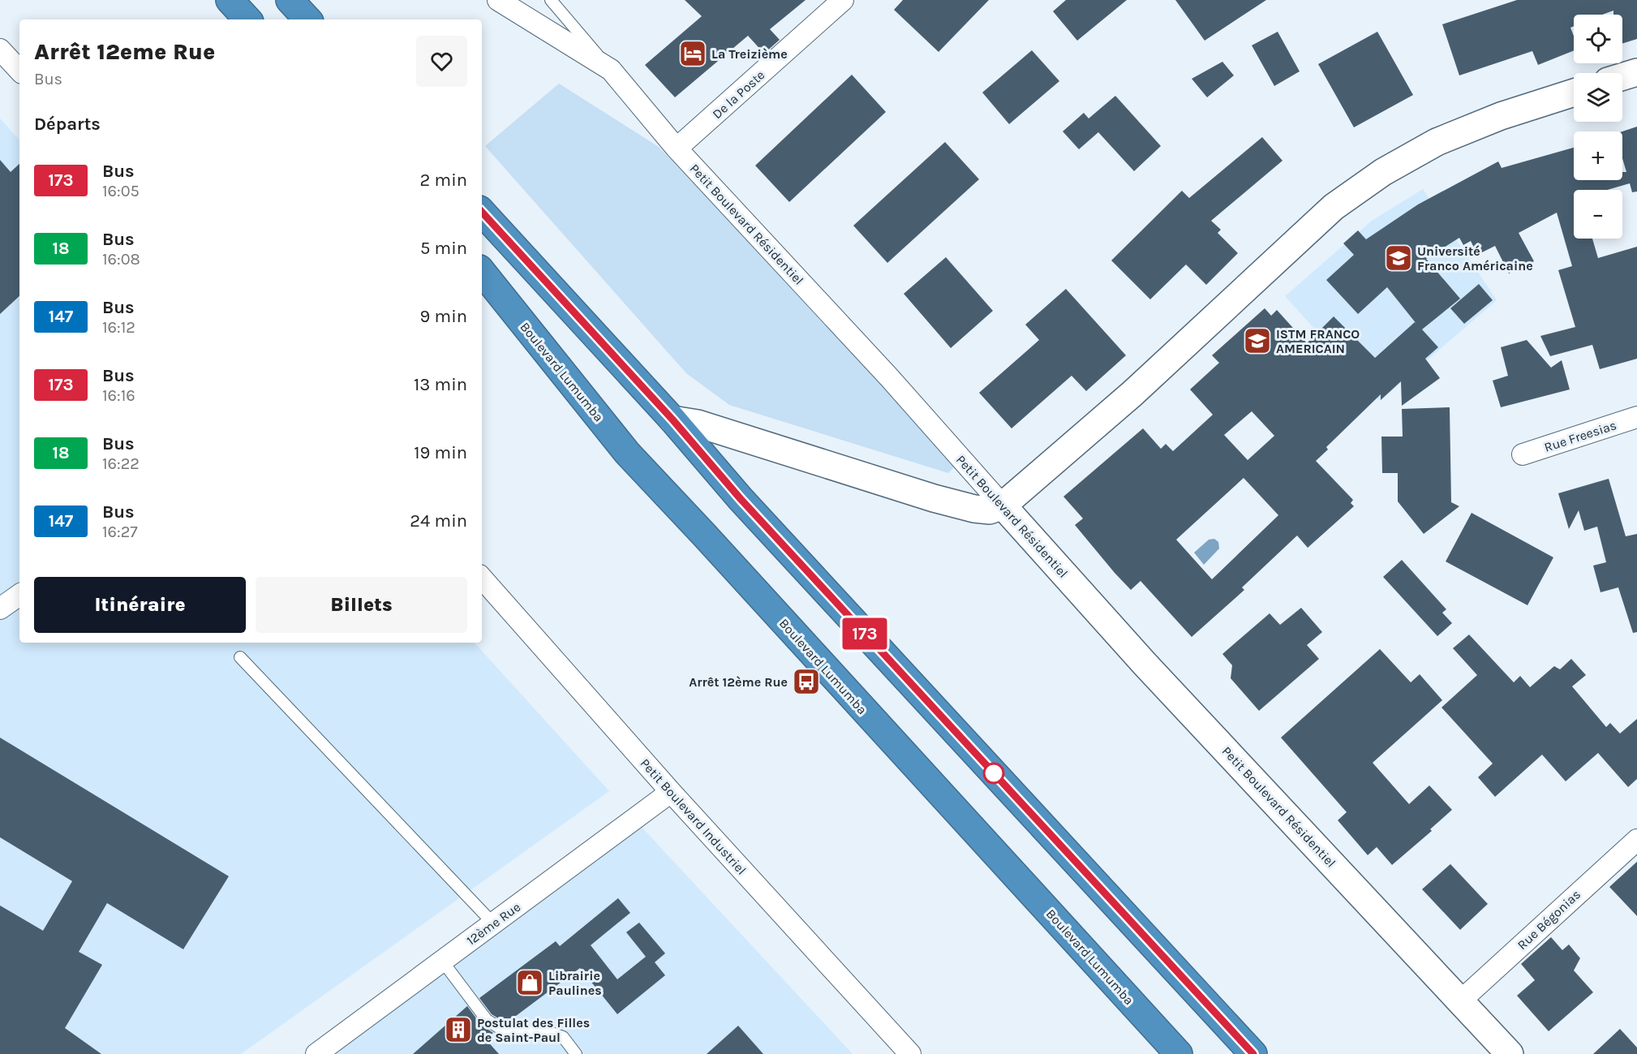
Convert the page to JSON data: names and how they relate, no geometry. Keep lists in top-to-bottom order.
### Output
{
  "streets": {
    "highway": ["Boulevard Lumumba"],
    "street": [
      "De la Poste",
      "Petit Boulevard Résidentiel",
      "Rue Freesias",
      "Petit Boulevard Industriel",
      "Rue Bégonias",
      "12ème Rue"
    ]
  },
  "crossings": [
    ["De la Poste", "Petit Boulevard Résidentiel"],
    ["Petit Boulevard Résidentiel", "Rue Bégonias"],
    ["Petit Boulevard Industriel", "12ème Rue"]
  ],
  "places": {
    "hotel": ["La Treizième"],
    "school or university": ["Université Franco Américaine", "ISTM FRANCO AMERICAIN"],
    "bus stop": ["Arrêt 12ème Rue"],
    "shop": ["Librairie Paulines"],
    "building": ["Postulat des Filles de Saint-Paul"]
  },
  "lines": ["bus line 173"],
  "page": {
    "on_map": "173",
    "map_buttons": ["+", "−"],
    "heading": [
      ["Arrêt 12eme Rue", "Bus"],
      "Départs"
    ],
    "list": [
      {
        "mark": "173",
        "name": "Bus",
        "note": "16:05",
        "value": "2 min"
      },
      {
        "mark": "18",
        "name": "Bus",
        "note": "16:08",
        "value": "5 min"
      },
      {
        "mark": "147",
        "name": "Bus",
        "note": "16:12",
        "value": "9 min"
      },
      {
        "mark": "173",
        "name": "Bus",
        "note": "16:16",
        "value": "13 min"
      },
      {
        "mark": "18",
        "name": "Bus",
        "note": "16:22",
        "value": "19 min"
      },
      {
        "mark": "147",
        "name": "Bus",
        "note": "16:27",
        "value": "24 min"
      }
    ],
    "buttons": ["Itinéraire", "Billets"]
  }
}
